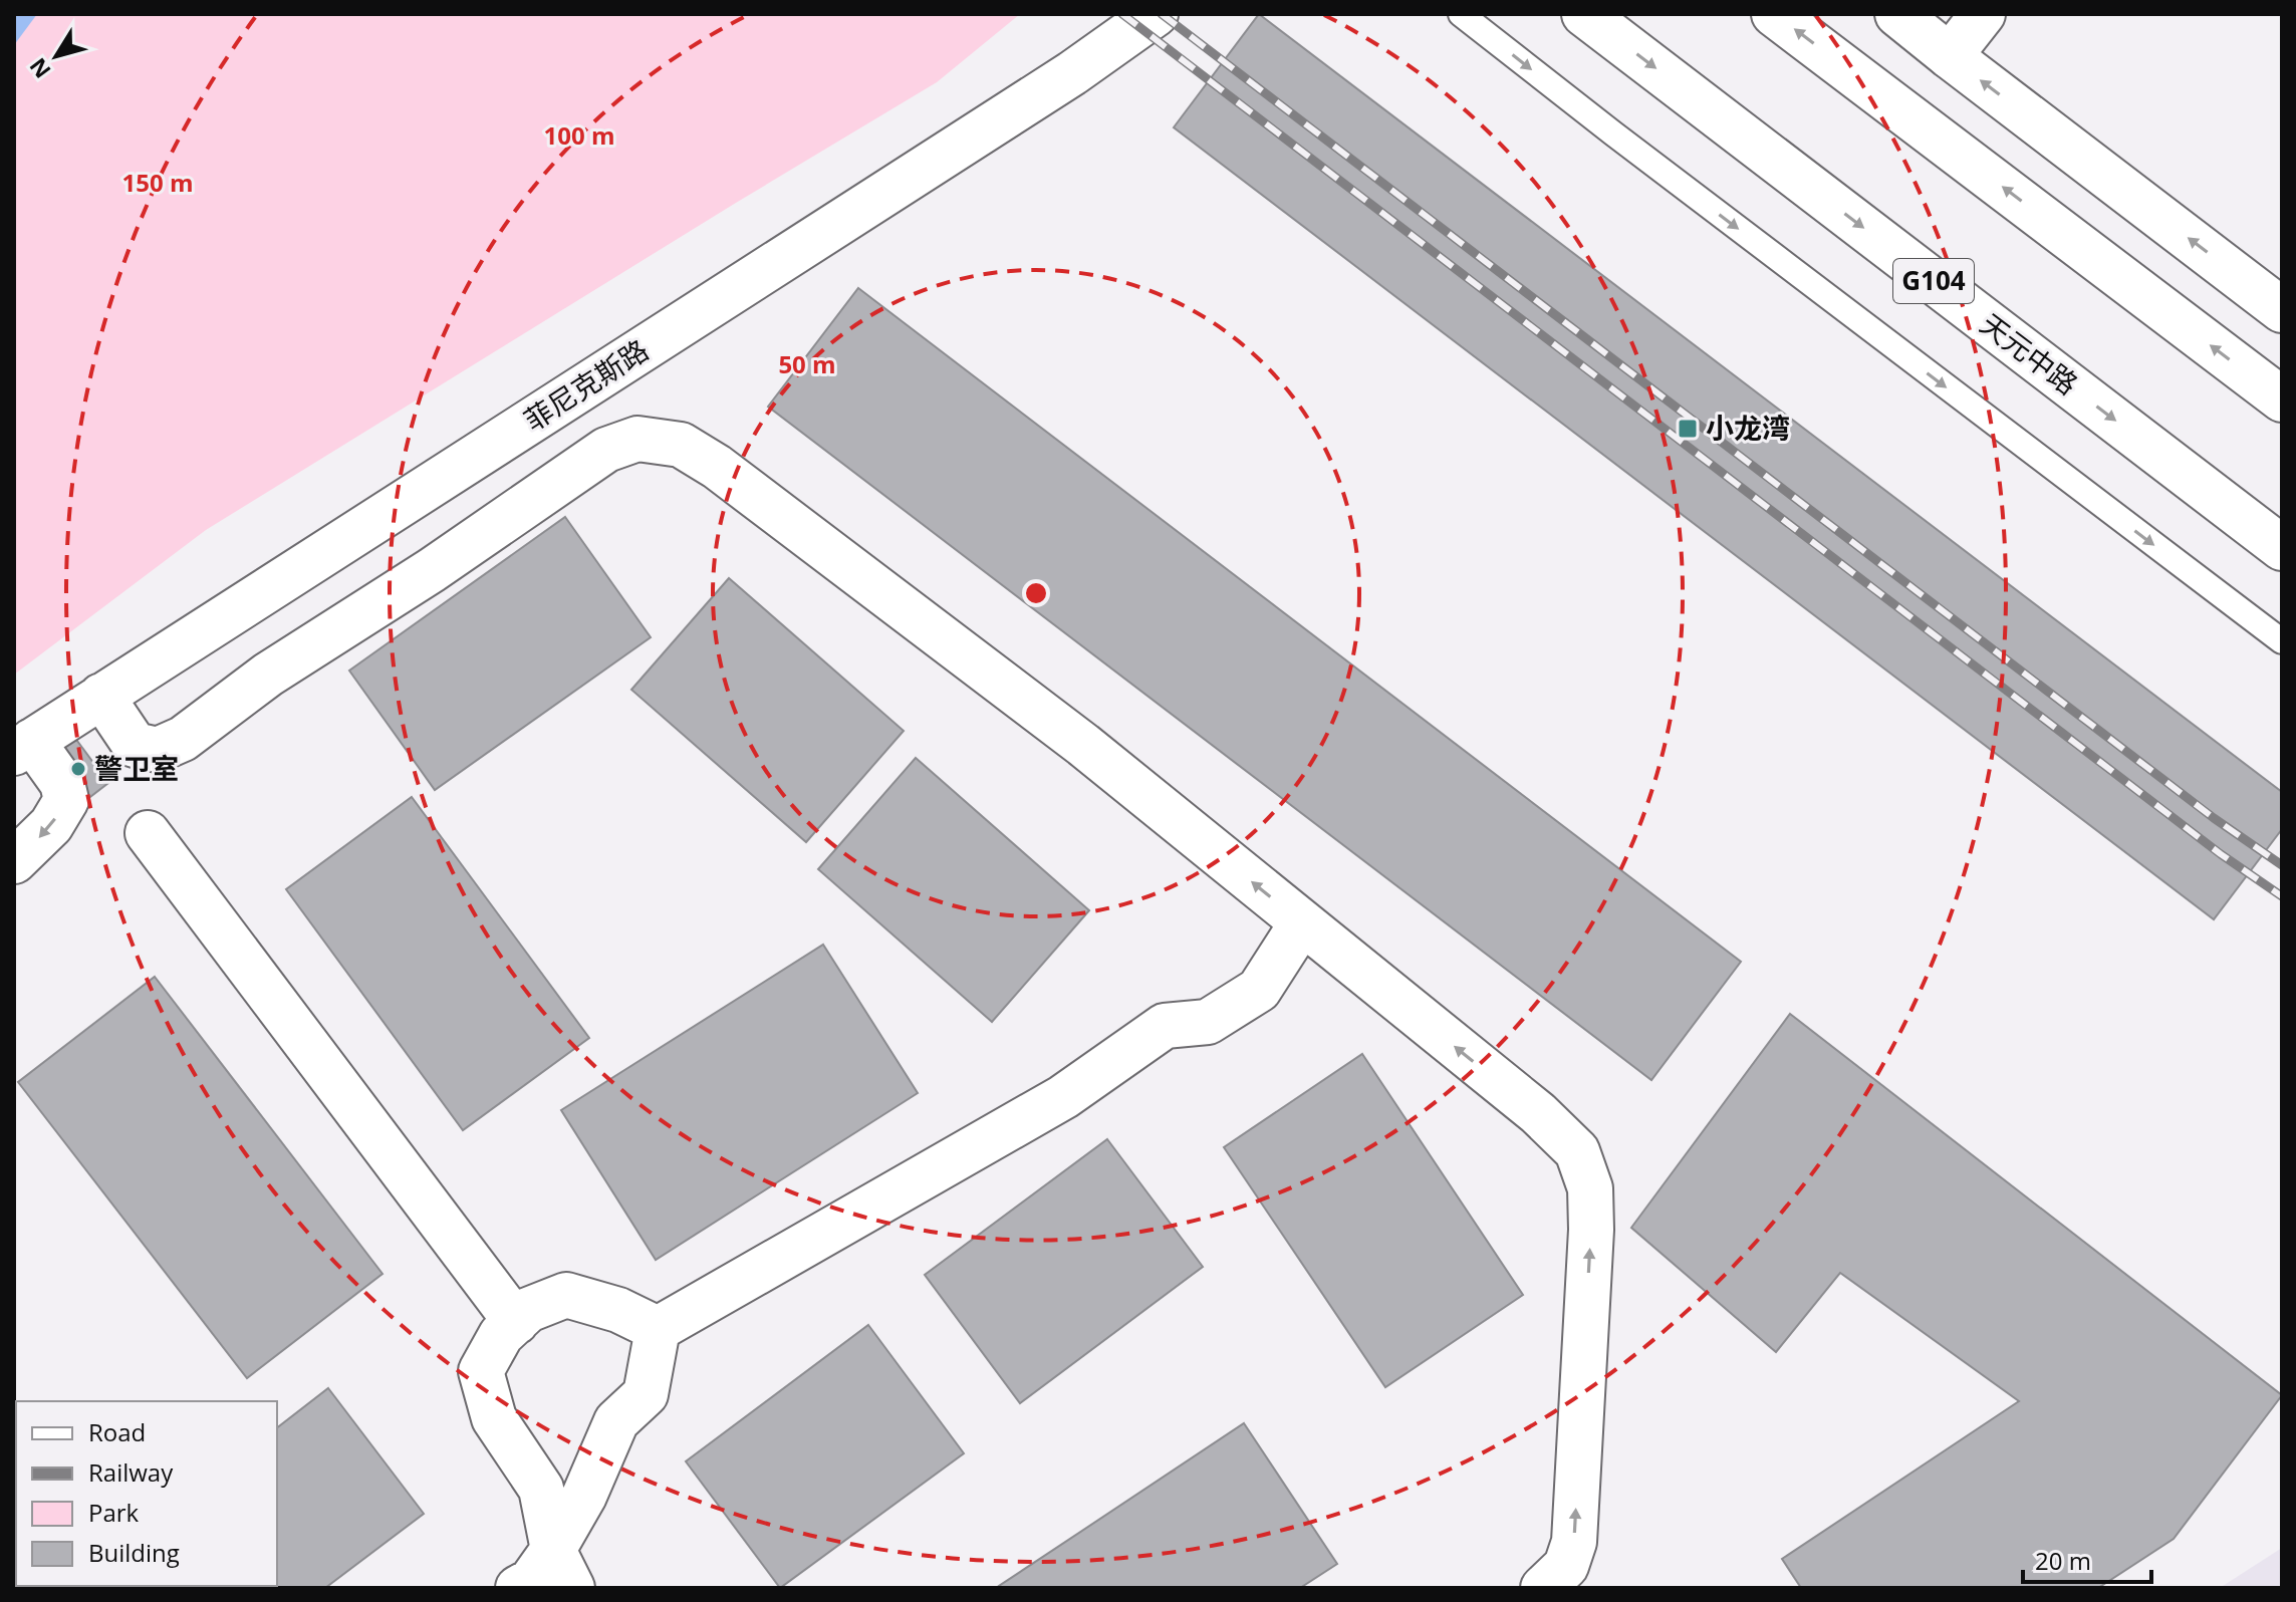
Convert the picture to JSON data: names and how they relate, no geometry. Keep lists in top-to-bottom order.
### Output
{
  "streets": {
    "main road": ["G104", "天元中路", "菲尼克斯路"]
  },
  "places": {
    "transit": ["小龙湾"],
    "other": ["警卫室"]
  },
  "legend": [
    "Road",
    "Railway",
    "Park",
    "Building"
  ],
  "scale_bar": "20 m",
  "north": "bottom left",
  "rings": ["100 m", "150 m", "50 m"]
}
